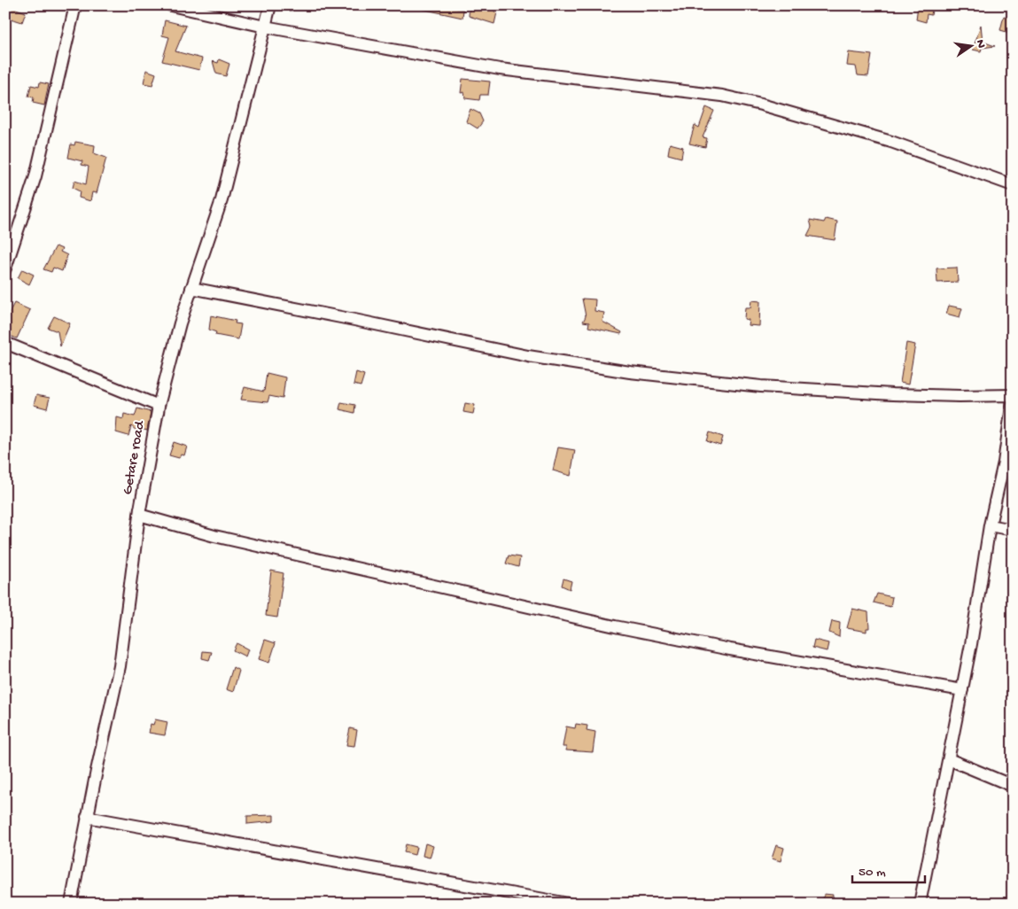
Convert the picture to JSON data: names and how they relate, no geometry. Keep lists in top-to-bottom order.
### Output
{
  "scale_bar": "50 m",
  "north": "right"
}
